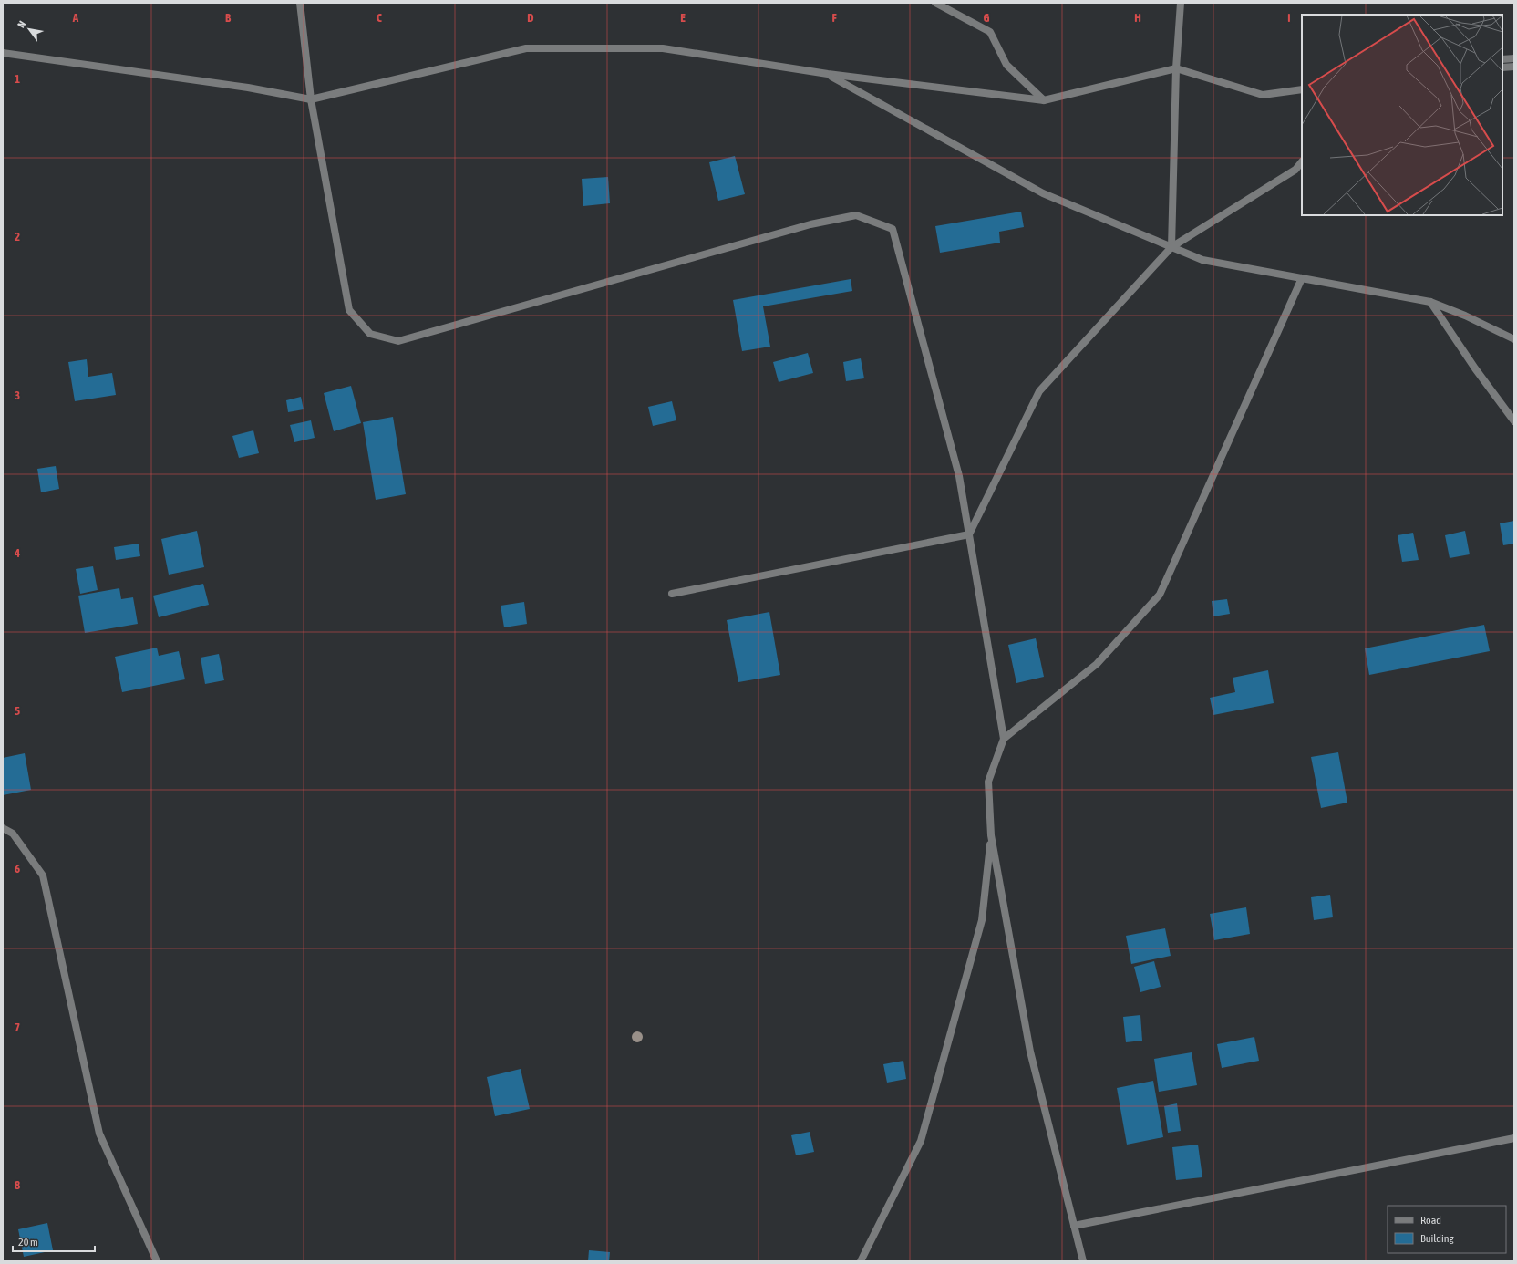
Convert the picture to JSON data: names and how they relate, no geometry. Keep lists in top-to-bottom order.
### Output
{
  "legend": ["Road", "Building"],
  "scale_bar": "20 m",
  "north": "top left",
  "grid": {
    "columns": [
      "A",
      "B",
      "C",
      "D",
      "E",
      "F",
      "G",
      "H",
      "I"
    ],
    "rows": [
      "1",
      "2",
      "3",
      "4",
      "5",
      "6",
      "7",
      "8"
    ]
  }
}
